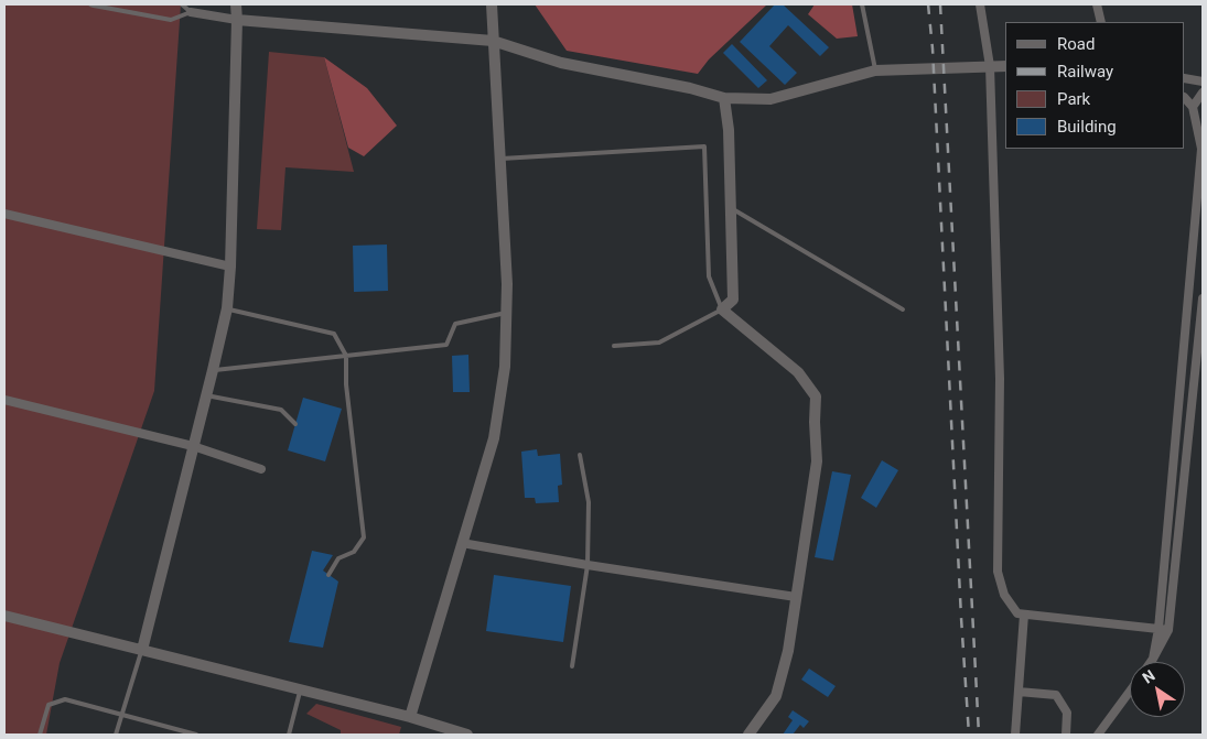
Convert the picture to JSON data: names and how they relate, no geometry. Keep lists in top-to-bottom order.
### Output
{
  "legend": [
    "Road",
    "Railway",
    "Park",
    "Building"
  ],
  "north": "top left"
}
